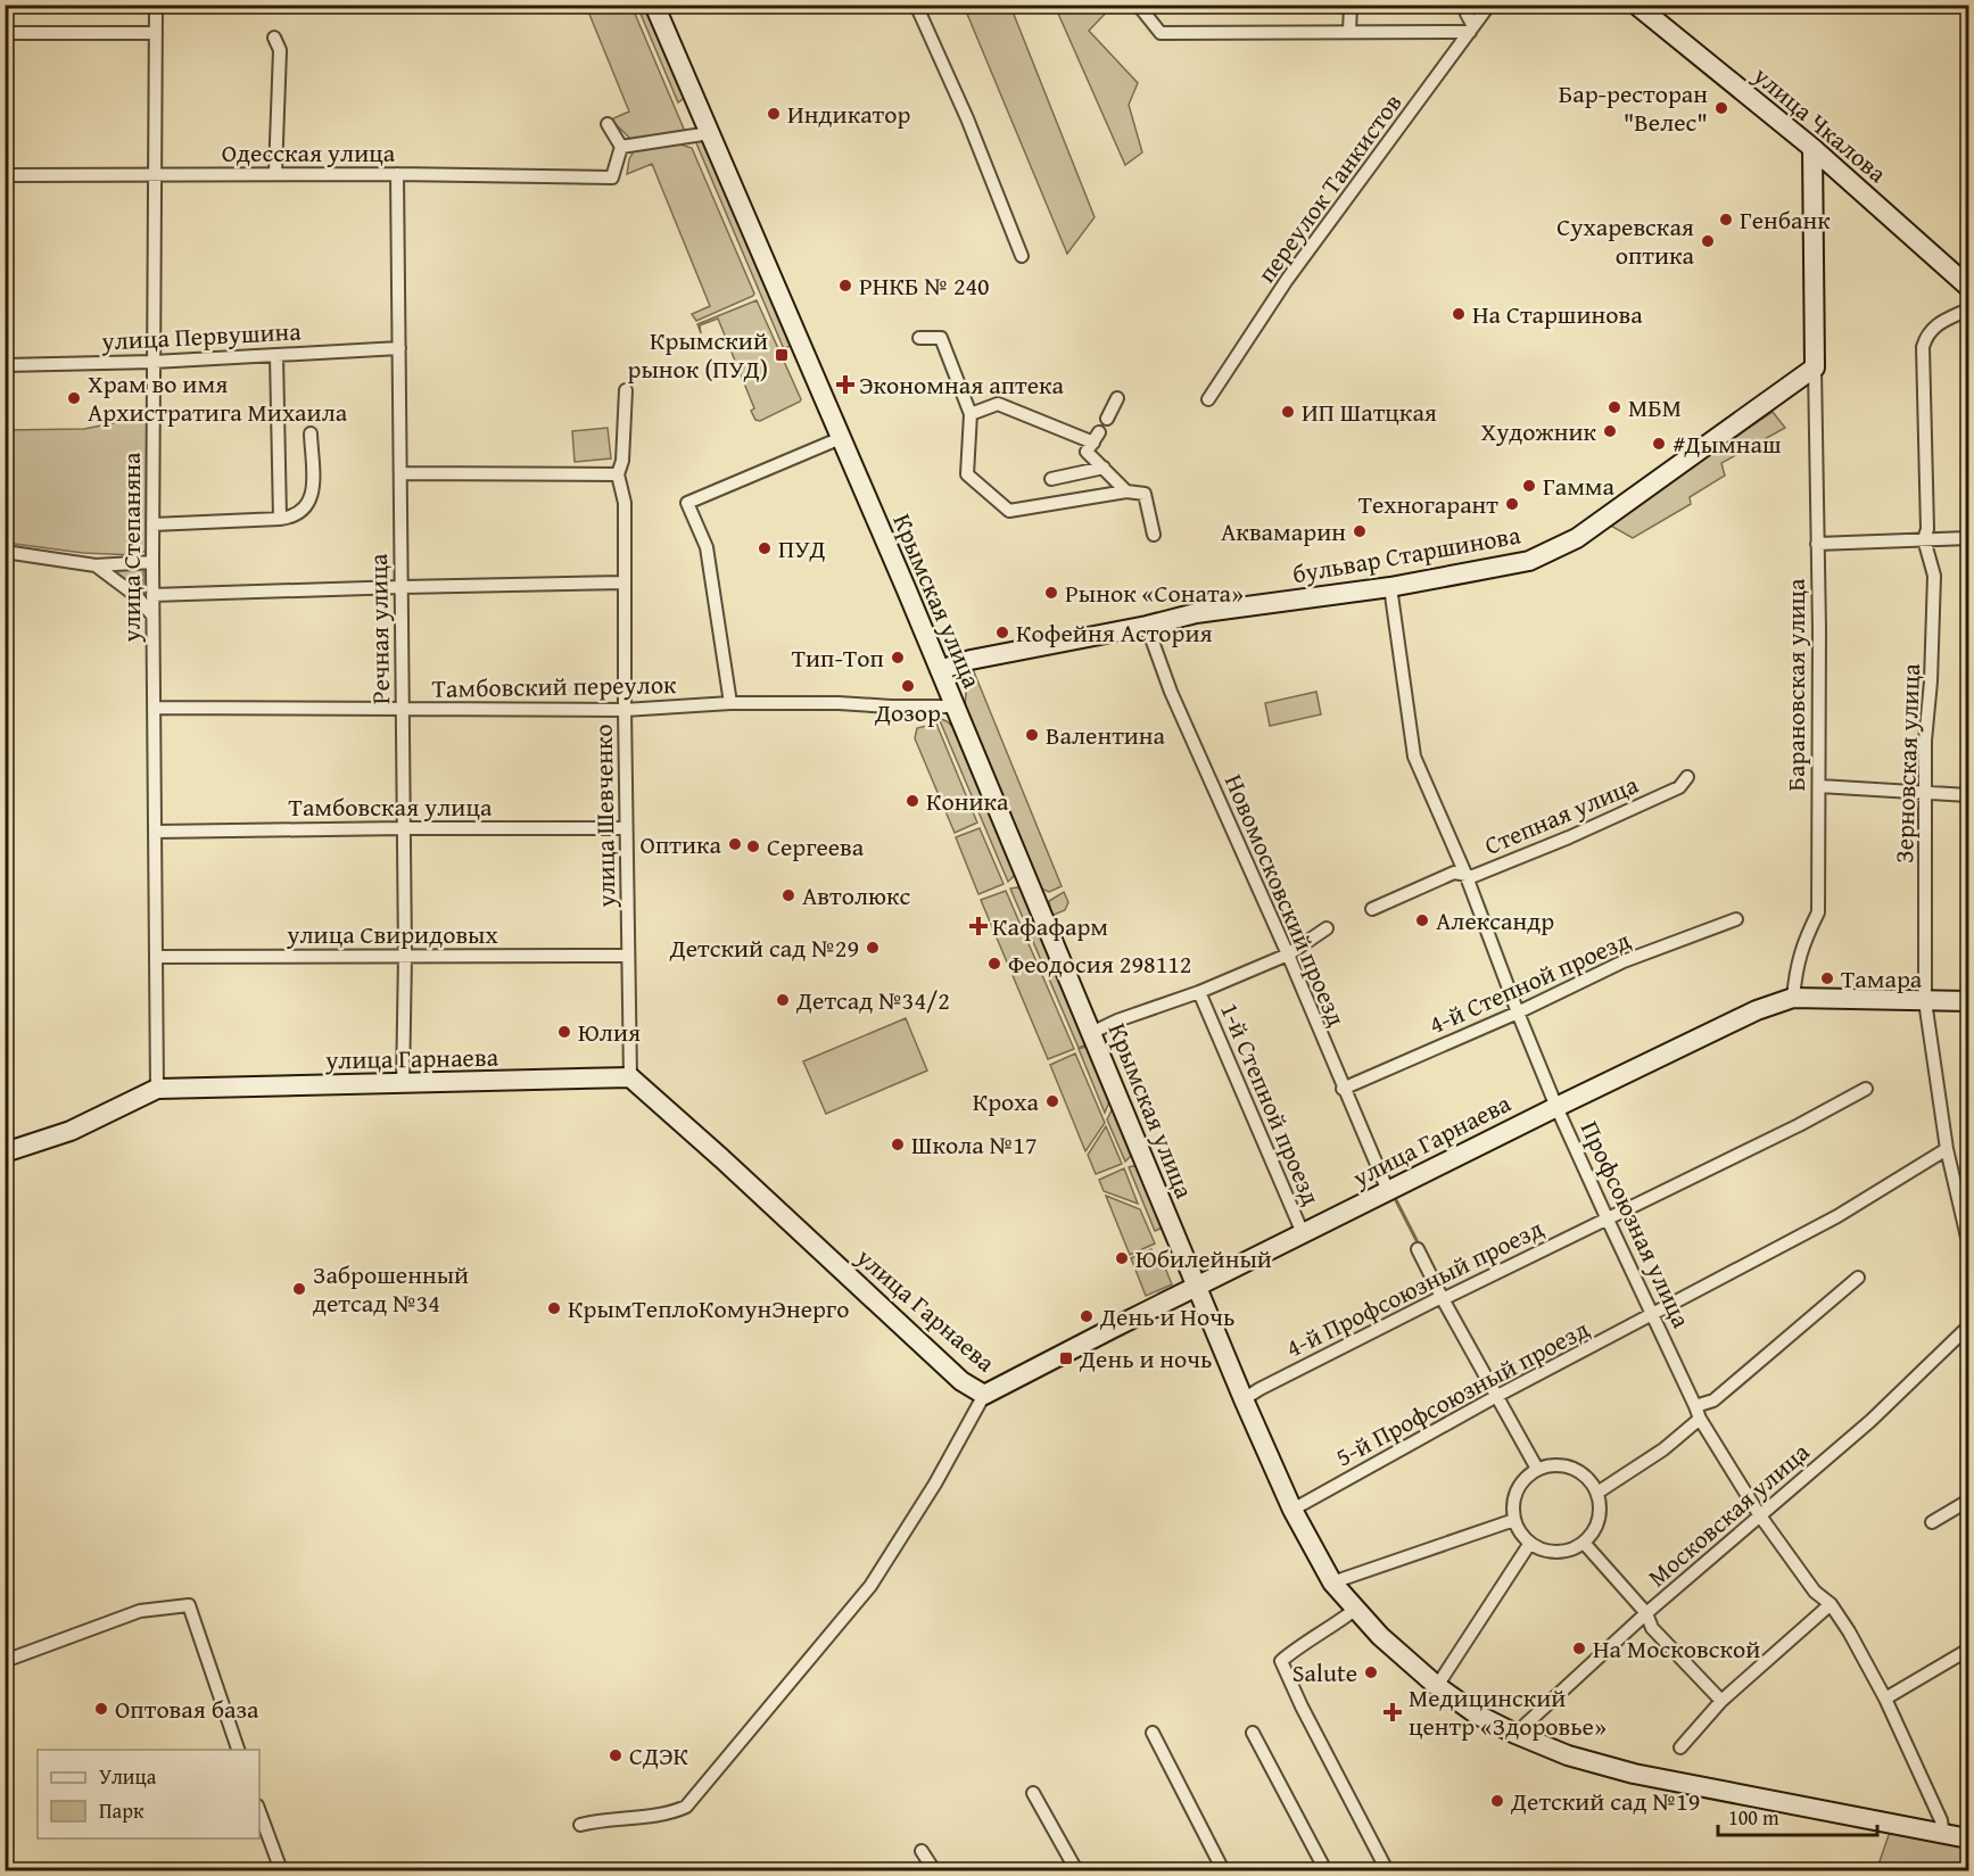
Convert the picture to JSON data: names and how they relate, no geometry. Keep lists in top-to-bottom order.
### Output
{
  "streets": {
    "street": [
      "улица Чкалова",
      "Одесская улица",
      "переулок Танкистов",
      "улица Первушина",
      "улица Степаняна",
      "бульвар Старшинова",
      "Крымская улица",
      "Речная улица",
      "Барановская улица",
      "Тамбовский переулок",
      "Зерновская улица",
      "Тамбовская улица",
      "Степная улица",
      "улица Шевченко",
      "Новомосковский проезд",
      "улица Свиридовых",
      "4-й Степной проезд",
      "улица Гарнаева",
      "1-й Степной проезд",
      "Профсоюзная улица",
      "4-й Профсоюзный проезд",
      "5-й Профсоюзный проезд",
      "Московская улица"
    ]
  },
  "crossings": [
    ["Одесская улица", "улица Степаняна"],
    ["Одесская улица", "Речная улица"],
    ["улица Первушина", "улица Степаняна"],
    ["улица Первушина", "Речная улица"],
    ["улица Степаняна", "Тамбовский переулок"],
    ["улица Степаняна", "Тамбовская улица"],
    ["улица Степаняна", "улица Свиридовых"],
    ["улица Степаняна", "улица Гарнаева"],
    ["бульвар Старшинова", "Крымская улица"],
    ["бульвар Старшинова", "Барановская улица"],
    ["бульвар Старшинова", "Новомосковский проезд"],
    ["бульвар Старшинова", "Профсоюзная улица"],
    ["Крымская улица", "Тамбовский переулок"],
    ["Крымская улица", "улица Гарнаева"],
    ["Крымская улица", "Профсоюзная улица"],
    ["Крымская улица", "4-й Профсоюзный проезд"],
    ["Крымская улица", "5-й Профсоюзный проезд"],
    ["Крымская улица", "Московская улица"],
    ["Речная улица", "Тамбовский переулок"],
    ["Речная улица", "Тамбовская улица"],
    ["Речная улица", "улица Свиридовых"],
    ["Речная улица", "улица Гарнаева"],
    ["Барановская улица", "улица Гарнаева"],
    ["Тамбовский переулок", "улица Шевченко"],
    ["Зерновская улица", "улица Гарнаева"],
    ["Зерновская улица", "5-й Профсоюзный проезд"],
    ["Тамбовская улица", "улица Шевченко"],
    ["Степная улица", "Профсоюзная улица"],
    ["улица Шевченко", "улица Свиридовых"],
    ["улица Шевченко", "улица Гарнаева"],
    ["Новомосковский проезд", "4-й Степной проезд"],
    ["Новомосковский проезд", "улица Гарнаева"],
    ["4-й Степной проезд", "Профсоюзная улица"],
    ["улица Гарнаева", "1-й Степной проезд"],
    ["улица Гарнаева", "Профсоюзная улица"],
    ["Профсоюзная улица", "4-й Профсоюзный проезд"],
    ["Профсоюзная улица", "5-й Профсоюзный проезд"],
    ["Профсоюзная улица", "Московская улица"]
  ],
  "places": {
    "other": [
      "Бар-ресторан \"Велес\"",
      "Индикатор",
      "Генбанк",
      "Сухаревская оптика",
      "РНКБ № 240",
      "На Старшинова",
      "Храм во имя Архистратига Михаила",
      "МБМ",
      "ИП Шатцкая",
      "Художник",
      "#Дымнаш",
      "Гамма",
      "Техногарант",
      "Аквамарин",
      "ПУД",
      "Рынок «Соната»",
      "Кофейня Астория",
      "Тип-Топ",
      "Дозор",
      "Валентина",
      "Коника",
      "Оптика",
      "Сергеева",
      "Автолюкс",
      "Александр",
      "Детский сад №29",
      "Феодосия 298112",
      "Тамара",
      "Детсад №34/2",
      "Юлия",
      "Кроха",
      "Школа №17",
      "Юбилейный",
      "Заброшенный детсад №34",
      "КрымТеплоКомунЭнерго",
      "День и Ночь",
      "На Московской",
      "Salute",
      "Оптовая база",
      "СДЭК",
      "Детский сад №19"
    ],
    "transit": ["Крымский рынок (ПУД)", "День и ночь"],
    "health": ["Экономная аптека", "Кафафарм", "Медицинский центр «Здоровье»"]
  },
  "legend": ["Улица", "Парк"],
  "scale_bar": "100 m"
}
